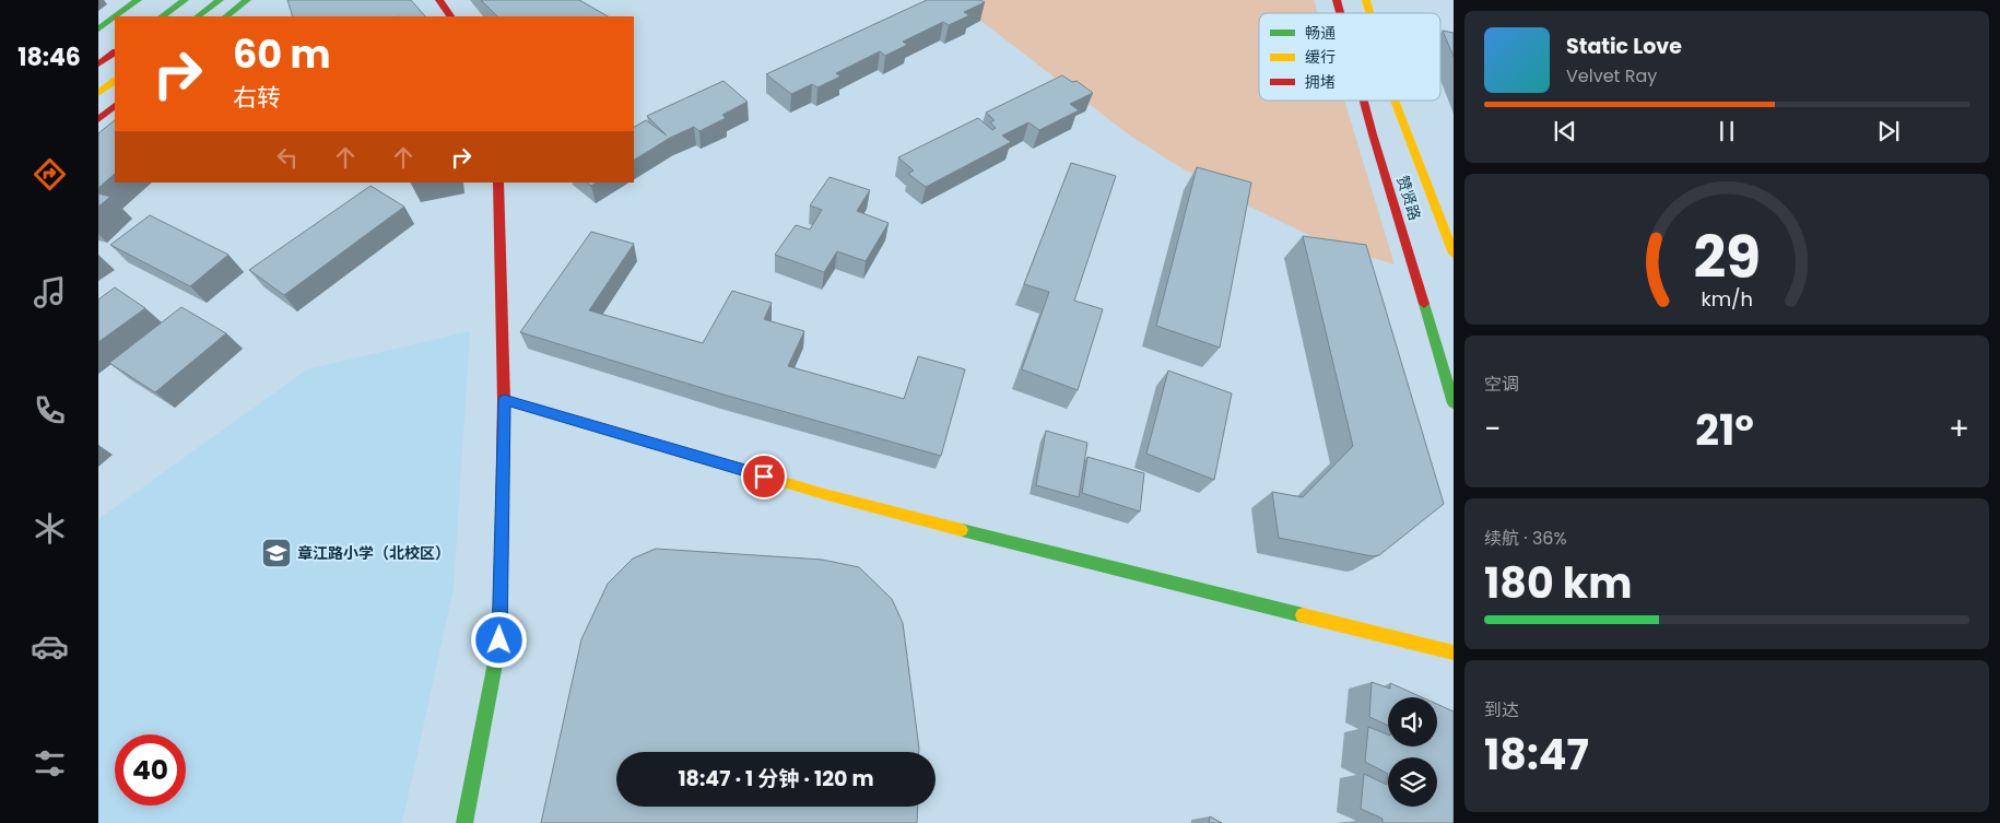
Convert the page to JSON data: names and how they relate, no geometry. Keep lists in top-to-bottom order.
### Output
{
  "streets": {
    "street": ["赞贤路"]
  },
  "places": {
    "school or university": ["章江路小学（北校区）"]
  },
  "legend": ["畅通", "缓行", "拥堵"],
  "page": {
    "tabs": "18:46",
    "turn": ["60 m", "右转"],
    "song": ["Static Love", "Velvet Ray"],
    "tile": [
      "空调",
      ["续航 · 36%", "180 km"],
      ["到达", "18:47"]
    ],
    "heat": ["−", "21°", "+"],
    "limit": "40",
    "trip": "18:47 · 1 分钟 · 120 m",
    "gauge": ["29", "km/h"]
  }
}
